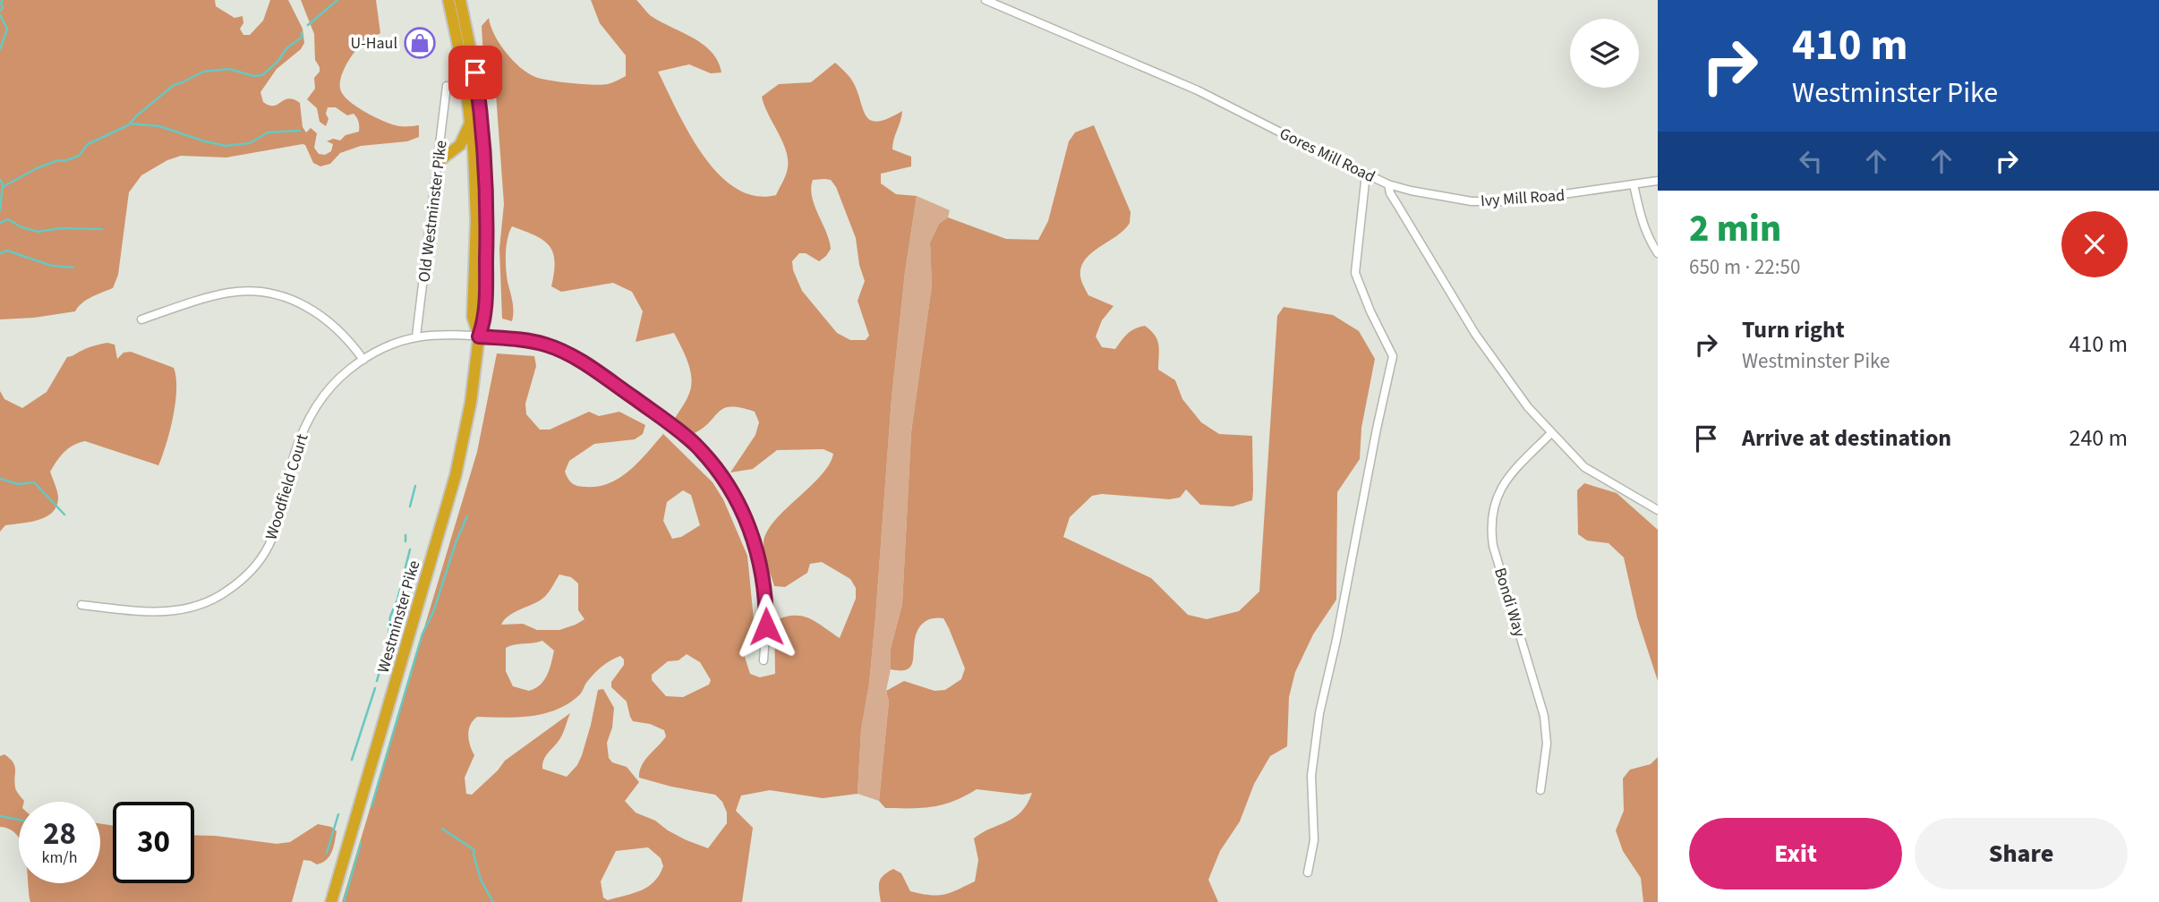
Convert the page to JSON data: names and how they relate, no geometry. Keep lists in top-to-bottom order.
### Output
{
  "streets": {
    "highway": ["Westminster Pike"],
    "street": [
      "Gores Mill Road",
      "Ivy Mill Road",
      "Old Westminster Pike",
      "Woodfield Court",
      "Bondi Way"
    ]
  },
  "crossings": [
    ["Gores Mill Road", "Ivy Mill Road"],
    ["Gores Mill Road", "Bondi Way"],
    ["Old Westminster Pike", "Woodfield Court"],
    ["Woodfield Court", "Westminster Pike"]
  ],
  "places": {
    "shop": ["U-Haul"]
  },
  "page": {
    "turn": ["410 m", "Westminster Pike"],
    "heading": ["2 min", "650 m · 22:50"],
    "list": [
      {
        "name": "Turn right",
        "note": "Westminster Pike",
        "value": "410 m"
      },
      {
        "name": "Arrive at destination",
        "value": "240 m"
      }
    ],
    "speed": "28 km/h",
    "limit": "30",
    "buttons": ["Exit", "Share"]
  }
}
